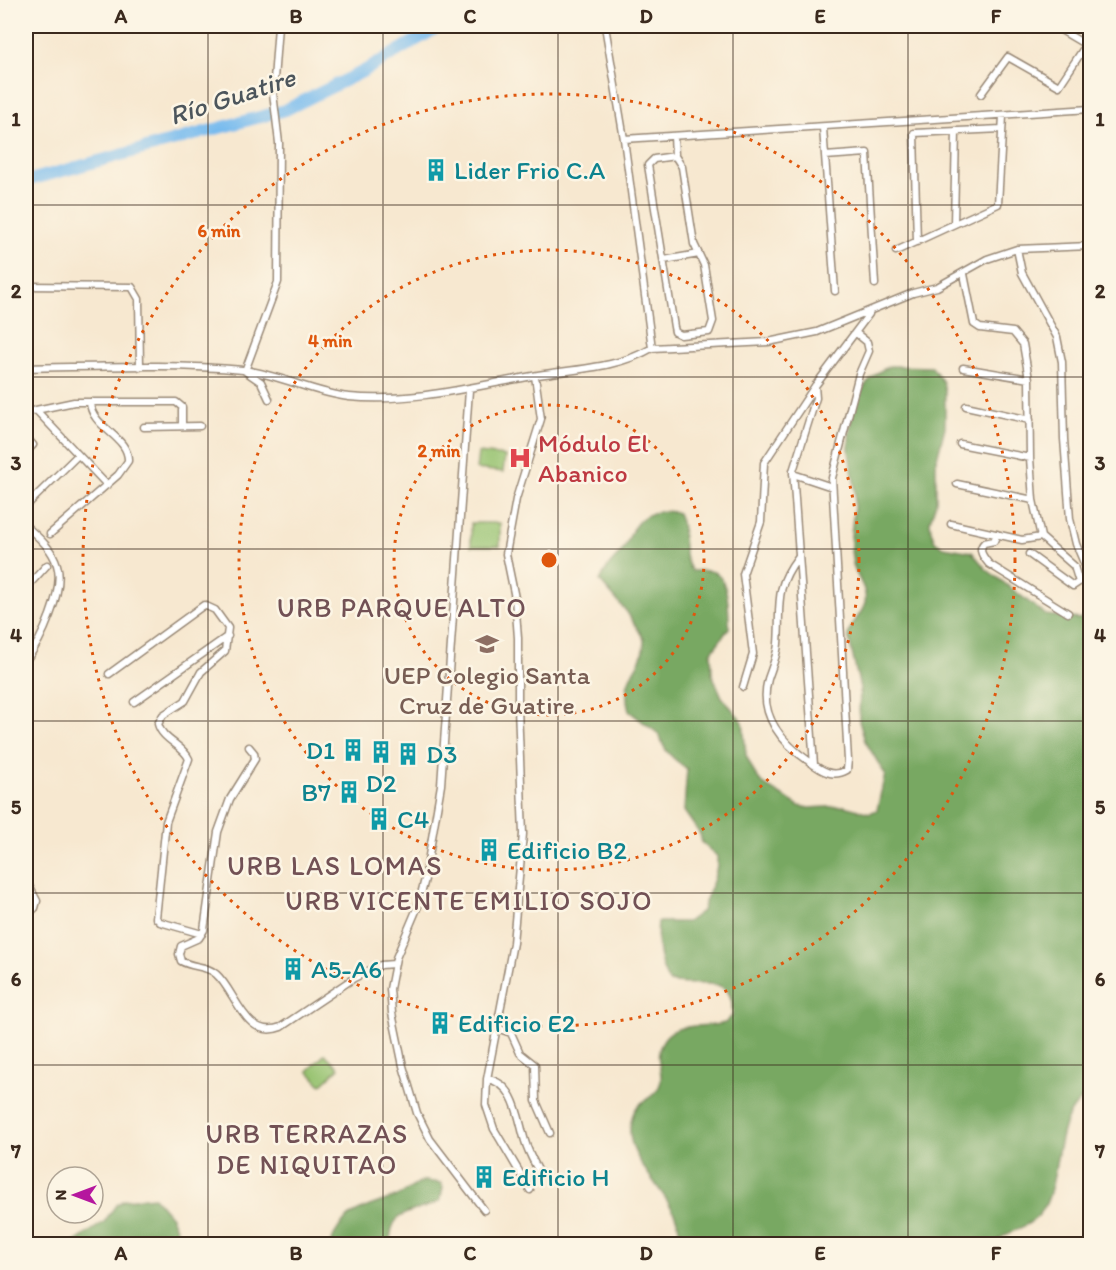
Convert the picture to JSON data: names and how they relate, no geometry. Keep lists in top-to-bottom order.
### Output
{
  "districts": [
    "URB PARQUE ALTO",
    "URB LAS LOMAS",
    "URB VICENTE EMILIO SOJO",
    "URB TERRAZAS DE NIQUITAO"
  ],
  "water": ["Río Guatire"],
  "places": {
    "building": [
      "Lider Frio C.A",
      "D1",
      "D2",
      "D3",
      "B7",
      "C4",
      "Edificio B2",
      "A5-A6",
      "Edificio E2",
      "Edificio H"
    ],
    "hospital": ["Módulo El Abanico"],
    "school or university": ["UEP Colegio Santa Cruz de Guatire"]
  },
  "north": "left",
  "grid": {
    "columns": [
      "A",
      "B",
      "C",
      "D",
      "E",
      "F"
    ],
    "rows": [
      "1",
      "2",
      "3",
      "4",
      "5",
      "6",
      "7"
    ]
  },
  "rings": ["6 min", "4 min", "2 min"]
}
